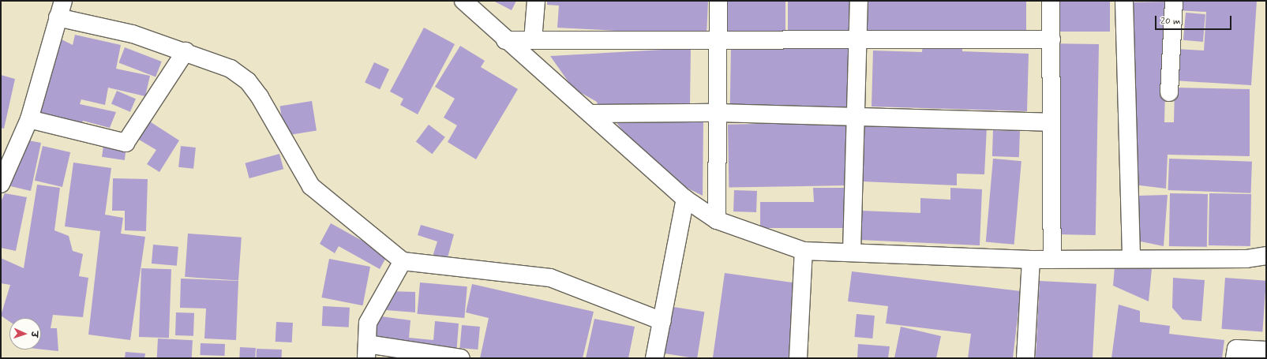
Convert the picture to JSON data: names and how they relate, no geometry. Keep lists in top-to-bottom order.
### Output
{
  "scale_bar": "20 m",
  "north": "right"
}
